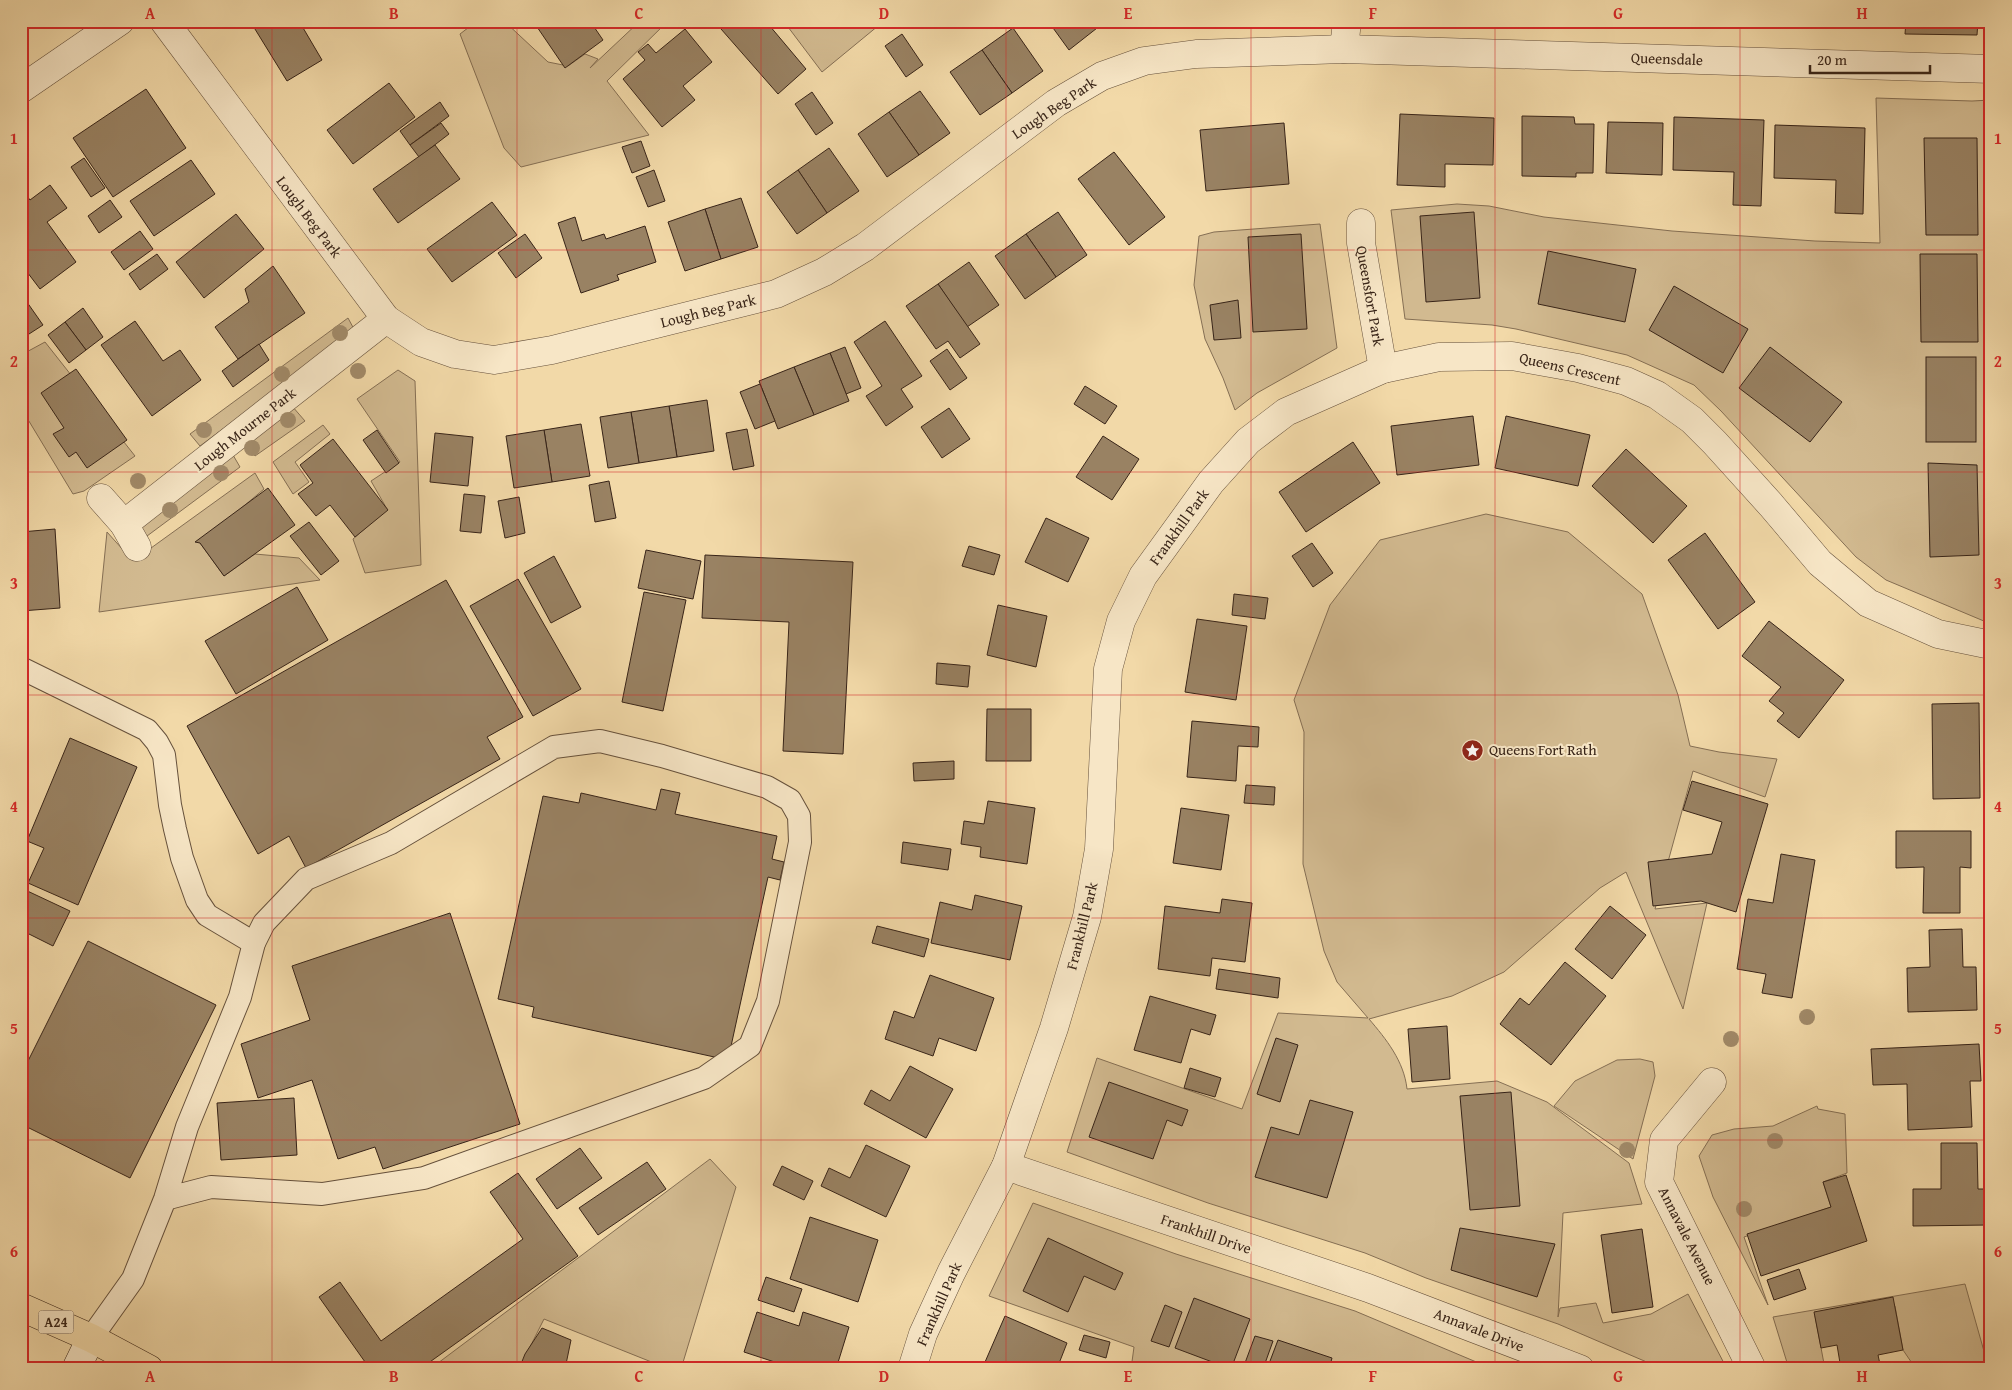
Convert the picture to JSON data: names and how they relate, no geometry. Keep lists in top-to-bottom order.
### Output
{
  "streets": {
    "highway": ["A24"],
    "street": [
      "Queensdale",
      "Lough Beg Park",
      "Queensfort Park",
      "Queens Crescent",
      "Lough Mourne Park",
      "Frankhill Park",
      "Frankhill Drive",
      "Annavale Avenue",
      "Annavale Drive"
    ]
  },
  "crossings": [
    ["Queensdale", "Lough Beg Park"],
    ["Lough Beg Park", "Lough Mourne Park"],
    ["Queensfort Park", "Queens Crescent"],
    ["Queens Crescent", "Frankhill Park"],
    ["Frankhill Park", "Frankhill Drive"],
    ["Frankhill Drive", "Annavale Drive"]
  ],
  "places": {
    "place": ["Queens Fort Rath"]
  },
  "scale_bar": "20 m",
  "grid": {
    "columns": [
      "A",
      "B",
      "C",
      "D",
      "E",
      "F",
      "G",
      "H"
    ],
    "rows": [
      "1",
      "2",
      "3",
      "4",
      "5",
      "6"
    ]
  }
}
